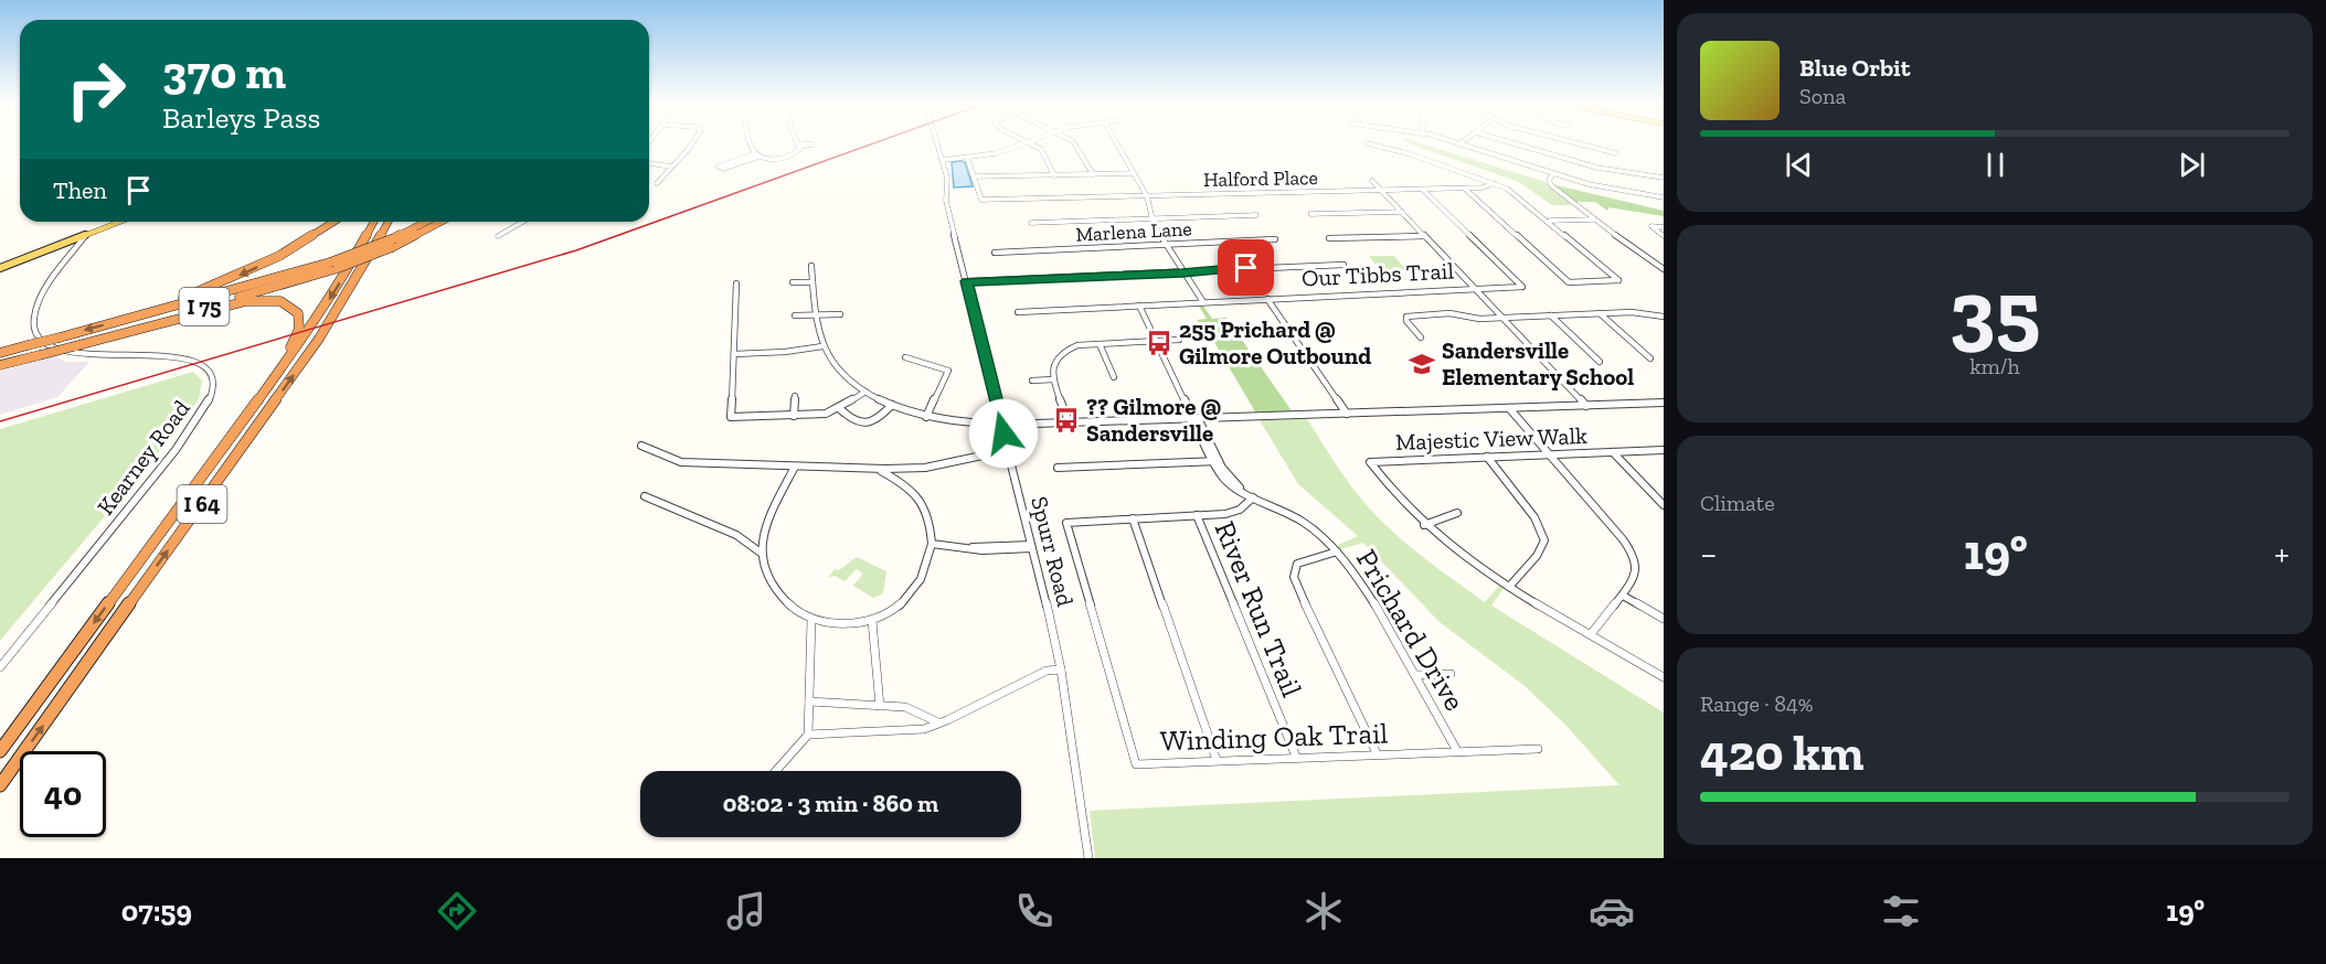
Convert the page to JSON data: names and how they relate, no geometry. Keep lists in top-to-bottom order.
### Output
{
  "streets": {
    "highway": ["I 75", "I 64"],
    "street": [
      "Halford Place",
      "Marlena Lane",
      "Our Tibbs Trail",
      "Majestic View Walk",
      "Kearney Road",
      "Spurr Road",
      "River Run Trail",
      "Prichard Drive",
      "Winding Oak Trail"
    ]
  },
  "crossings": [
    ["Halford Place", "Our Tibbs Trail"],
    ["Our Tibbs Trail", "Prichard Drive"],
    ["River Run Trail", "Winding Oak Trail"],
    ["Prichard Drive", "Winding Oak Trail"]
  ],
  "places": {
    "bus stop": ["255 Prichard @ Gilmore Outbound", "?? Gilmore @ Sandersville"],
    "school or university": ["Sandersville Elementary School"]
  },
  "page": {
    "turn": ["370 m", "Barleys Pass"],
    "song": ["Blue Orbit", "Sona"],
    "then": "Then",
    "tile": [
      ["35", "km/h"],
      "Climate",
      ["Range · 84%", "420 km"]
    ],
    "heat": ["−", "19°", "+"],
    "limit": "40",
    "trip": "08:02 · 3 min · 860 m",
    "tabs": ["07:59", "19°"]
  }
}
